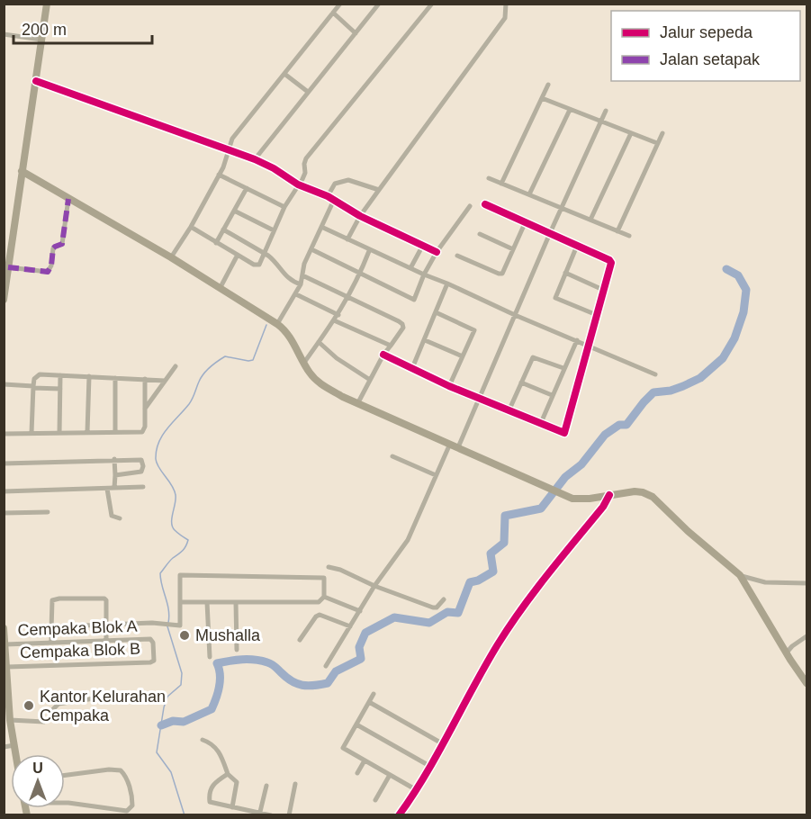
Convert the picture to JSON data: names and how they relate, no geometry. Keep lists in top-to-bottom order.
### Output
{
  "streets": {
    "street": ["Cempaka Blok A", "Cempaka Blok B"]
  },
  "crossings": [
    ["Cempaka Blok A", "Cempaka Blok B"]
  ],
  "places": ["Mushalla", "Kantor Kelurahan Cempaka"],
  "legend": ["Jalur sepeda", "Jalan setapak"],
  "scale_bar": "200 m",
  "north": "top"
}
